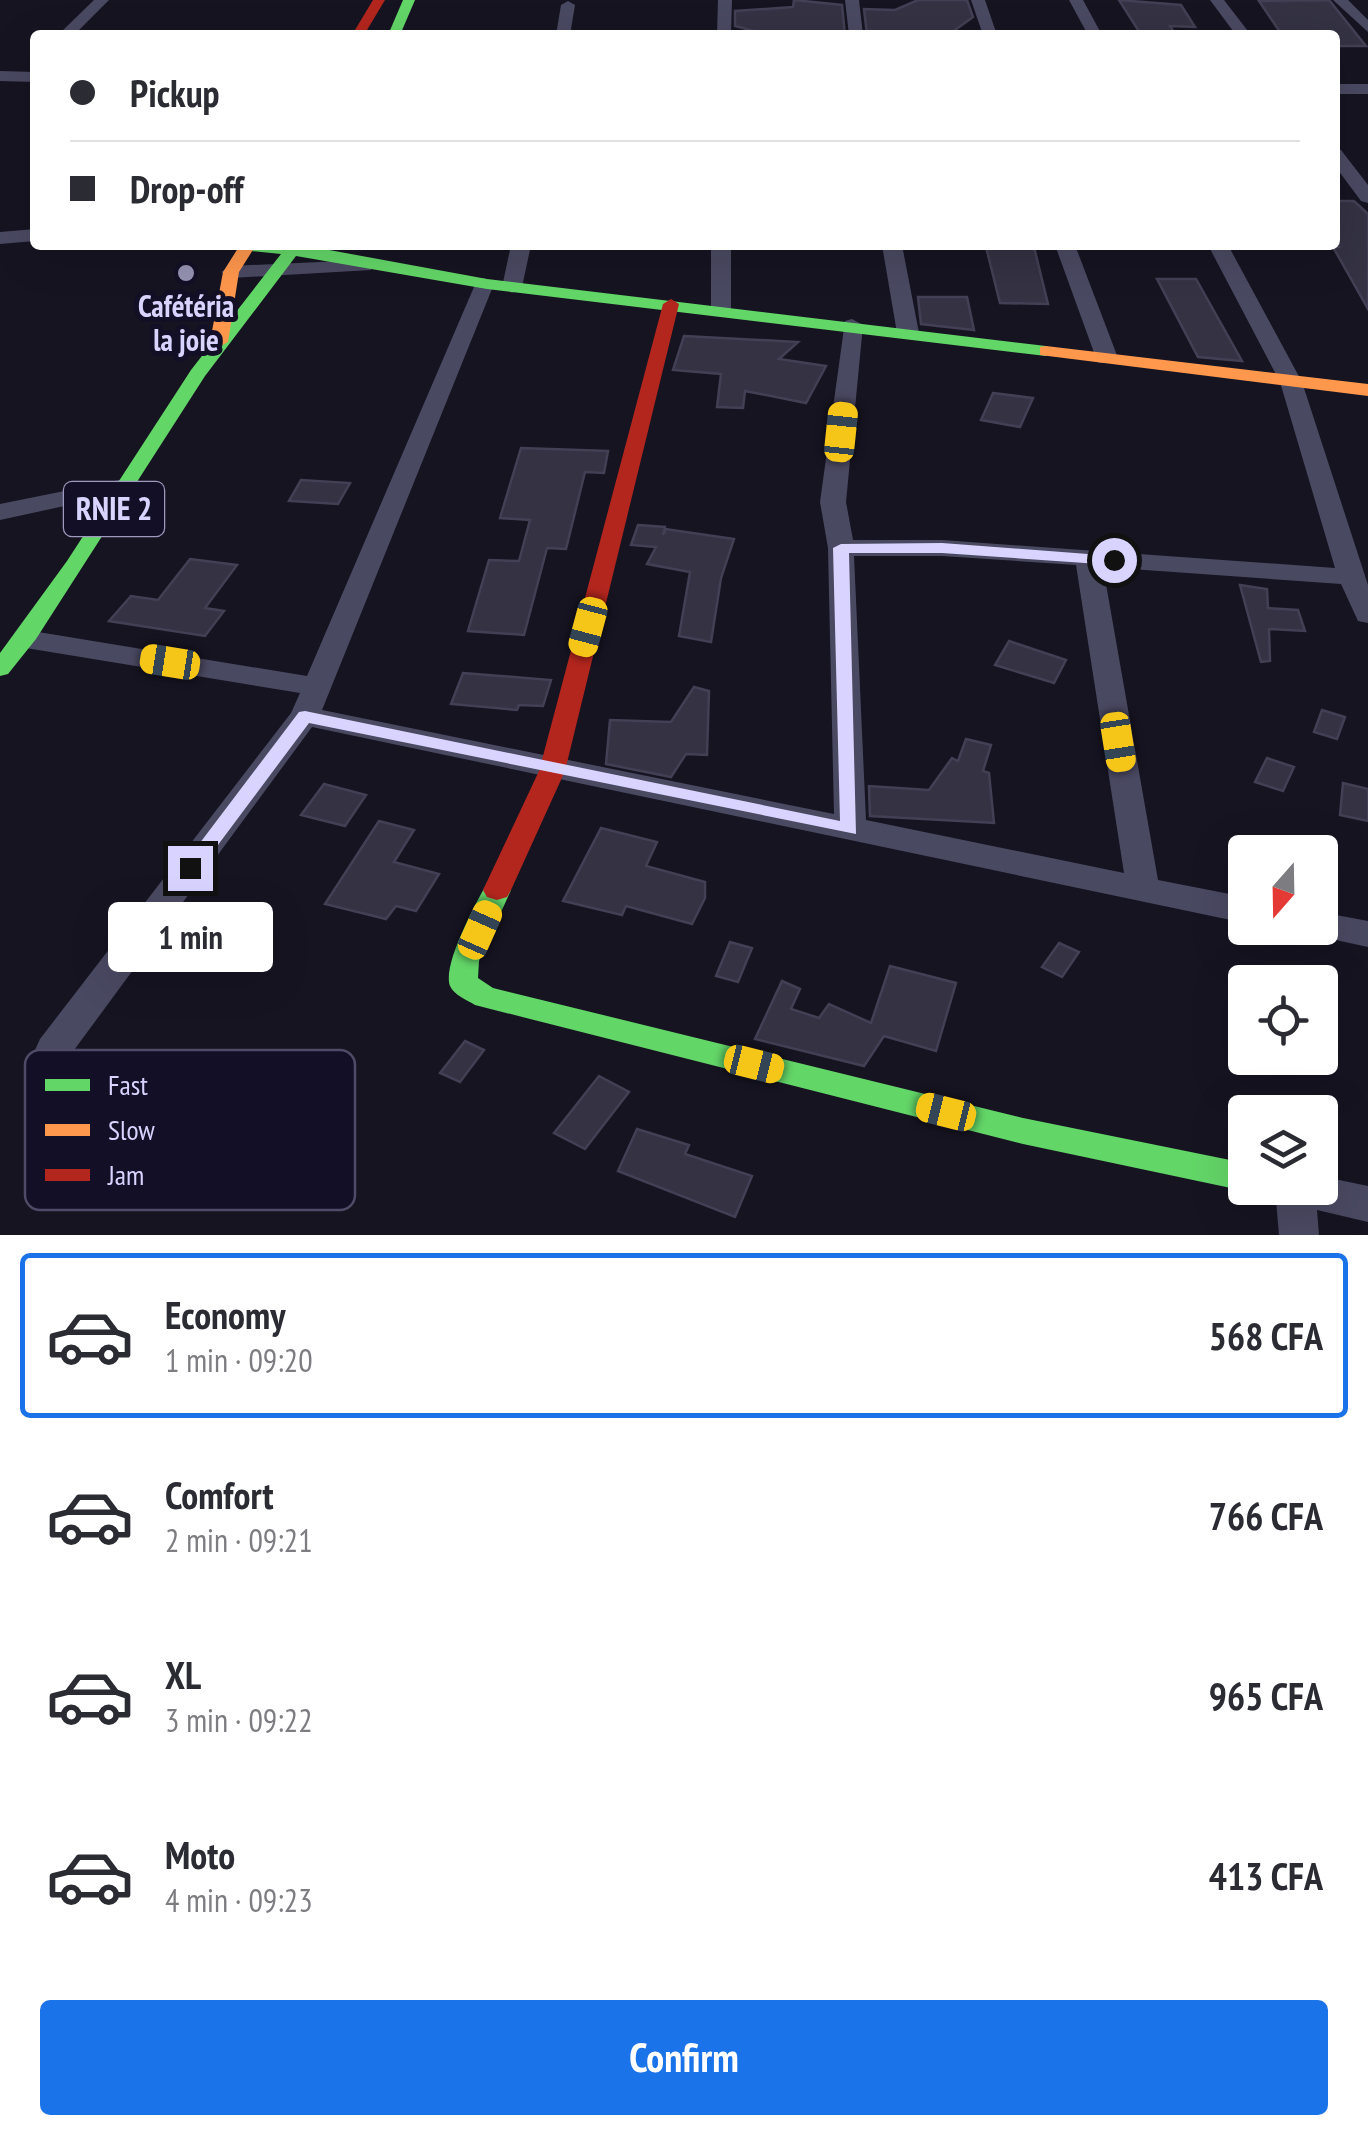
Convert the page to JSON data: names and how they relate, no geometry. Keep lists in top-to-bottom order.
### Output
{
  "streets": {
    "street": ["RNIE 2"]
  },
  "places": ["Cafétéria la joie"],
  "legend": ["Fast", "Slow", "Jam"],
  "north": "bottom",
  "page": {
    "banner": ["Pickup", "Drop-off"],
    "bubble": "1 min",
    "list": [
      {
        "name": "Economy",
        "note": "1 min · 09:20",
        "value": "568 CFA"
      },
      {
        "name": "Comfort",
        "note": "2 min · 09:21",
        "value": "766 CFA"
      },
      {
        "name": "XL",
        "note": "3 min · 09:22",
        "value": "965 CFA"
      },
      {
        "name": "Moto",
        "note": "4 min · 09:23",
        "value": "413 CFA"
      }
    ],
    "buttons": "Confirm"
  }
}
